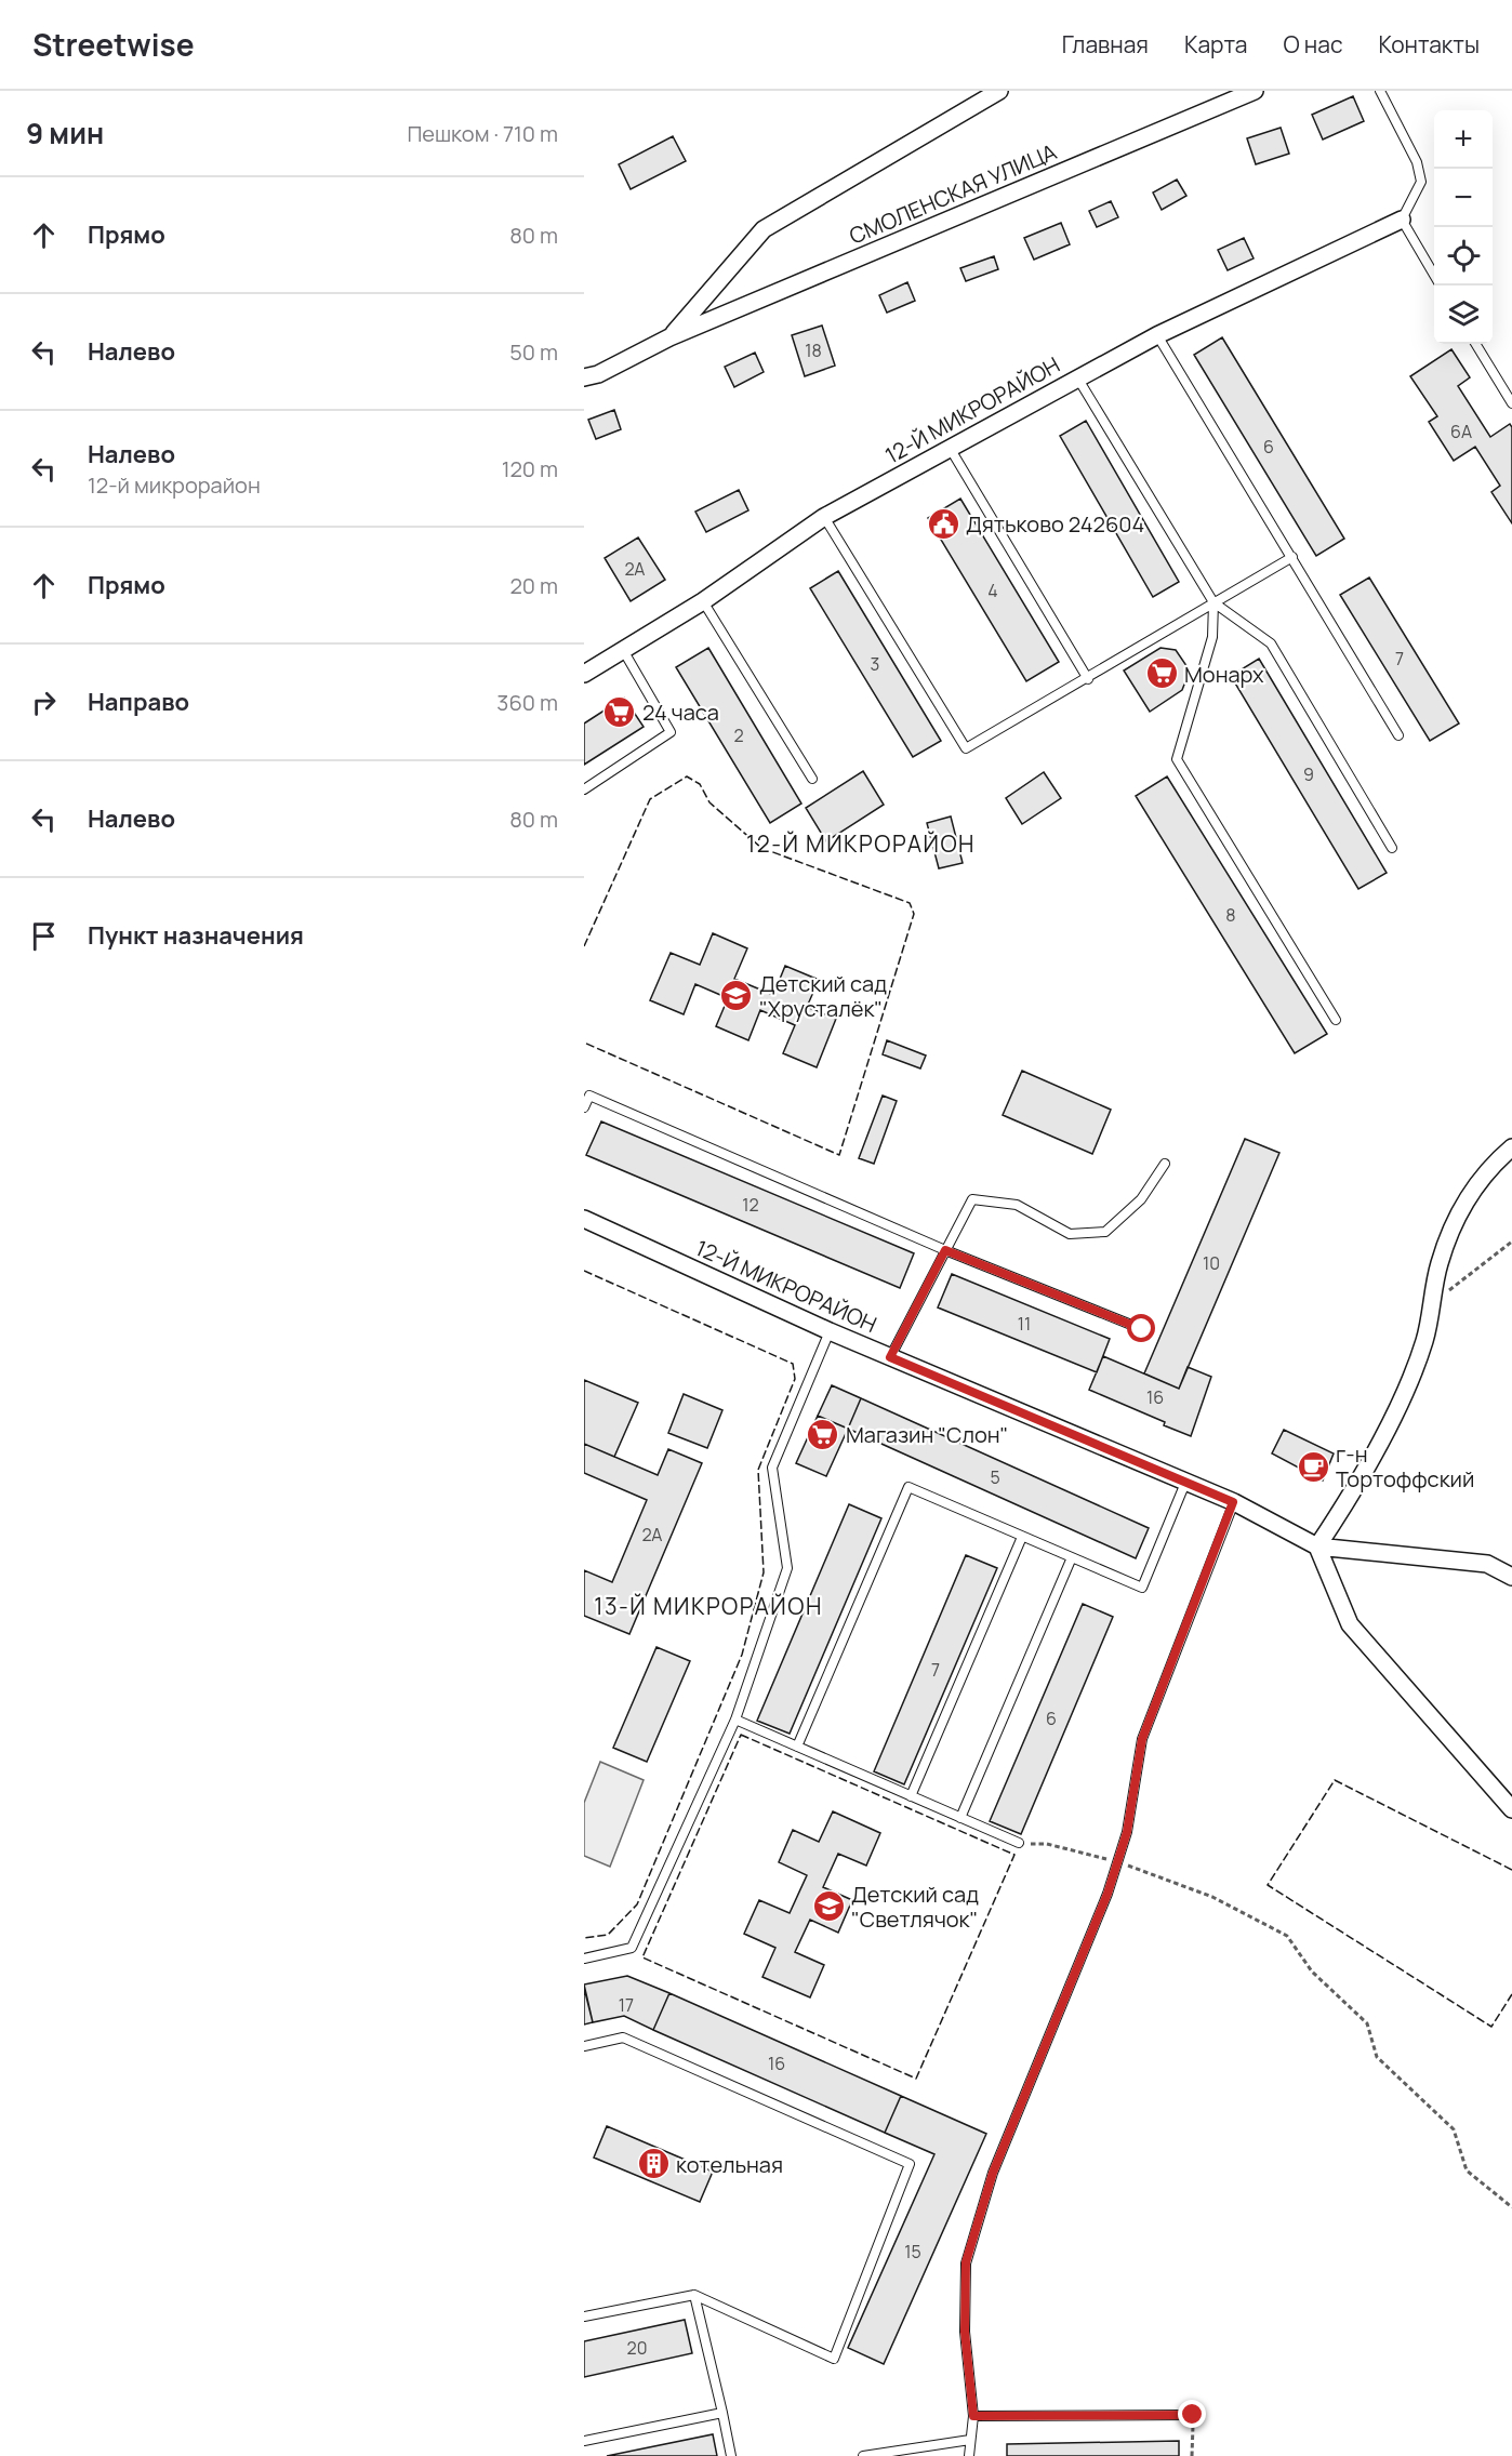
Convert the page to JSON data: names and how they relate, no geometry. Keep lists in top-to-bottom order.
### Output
{
  "streets": {
    "street": ["СМОЛЕНСКАЯ УЛИЦА", "12-Й МИКРОРАЙОН"]
  },
  "districts": ["12-Й МИКРОРАЙОН", "13-Й МИКРОРАЙОН"],
  "places": {
    "public building": ["Дятьково 242604"],
    "supermarket": ["Монарх", "24 часа", "Магазин \"Слон\""],
    "school or university": ["Детский сад \"Хрусталёк\"", "Детский сад \"Светлячок\""],
    "cafe": ["г-н Тортоффский"],
    "building": ["котельная"]
  },
  "house_numbers": [
    "18",
    "6А",
    "6",
    "2А",
    "4",
    "7",
    "3",
    "2",
    "9",
    "8",
    "12",
    "10",
    "11",
    "16",
    "5",
    "2А",
    "7",
    "6",
    "17",
    "16",
    "15",
    "20"
  ],
  "page": {
    "header": "Streetwise",
    "nav": [
      "Главная",
      "Карта",
      "О нас",
      "Контакты"
    ],
    "heading": ["9 мин", "Пешком · 710 m"],
    "map_buttons": ["+", "−"],
    "list": [
      ["Прямо", "80 m"],
      ["Налево", "50 m"],
      ["Налево", "12-й микрорайон", "120 m"],
      ["Прямо", "20 m"],
      ["Направо", "360 m"],
      ["Налево", "80 m"],
      "Пункт назначения"
    ]
  }
}
